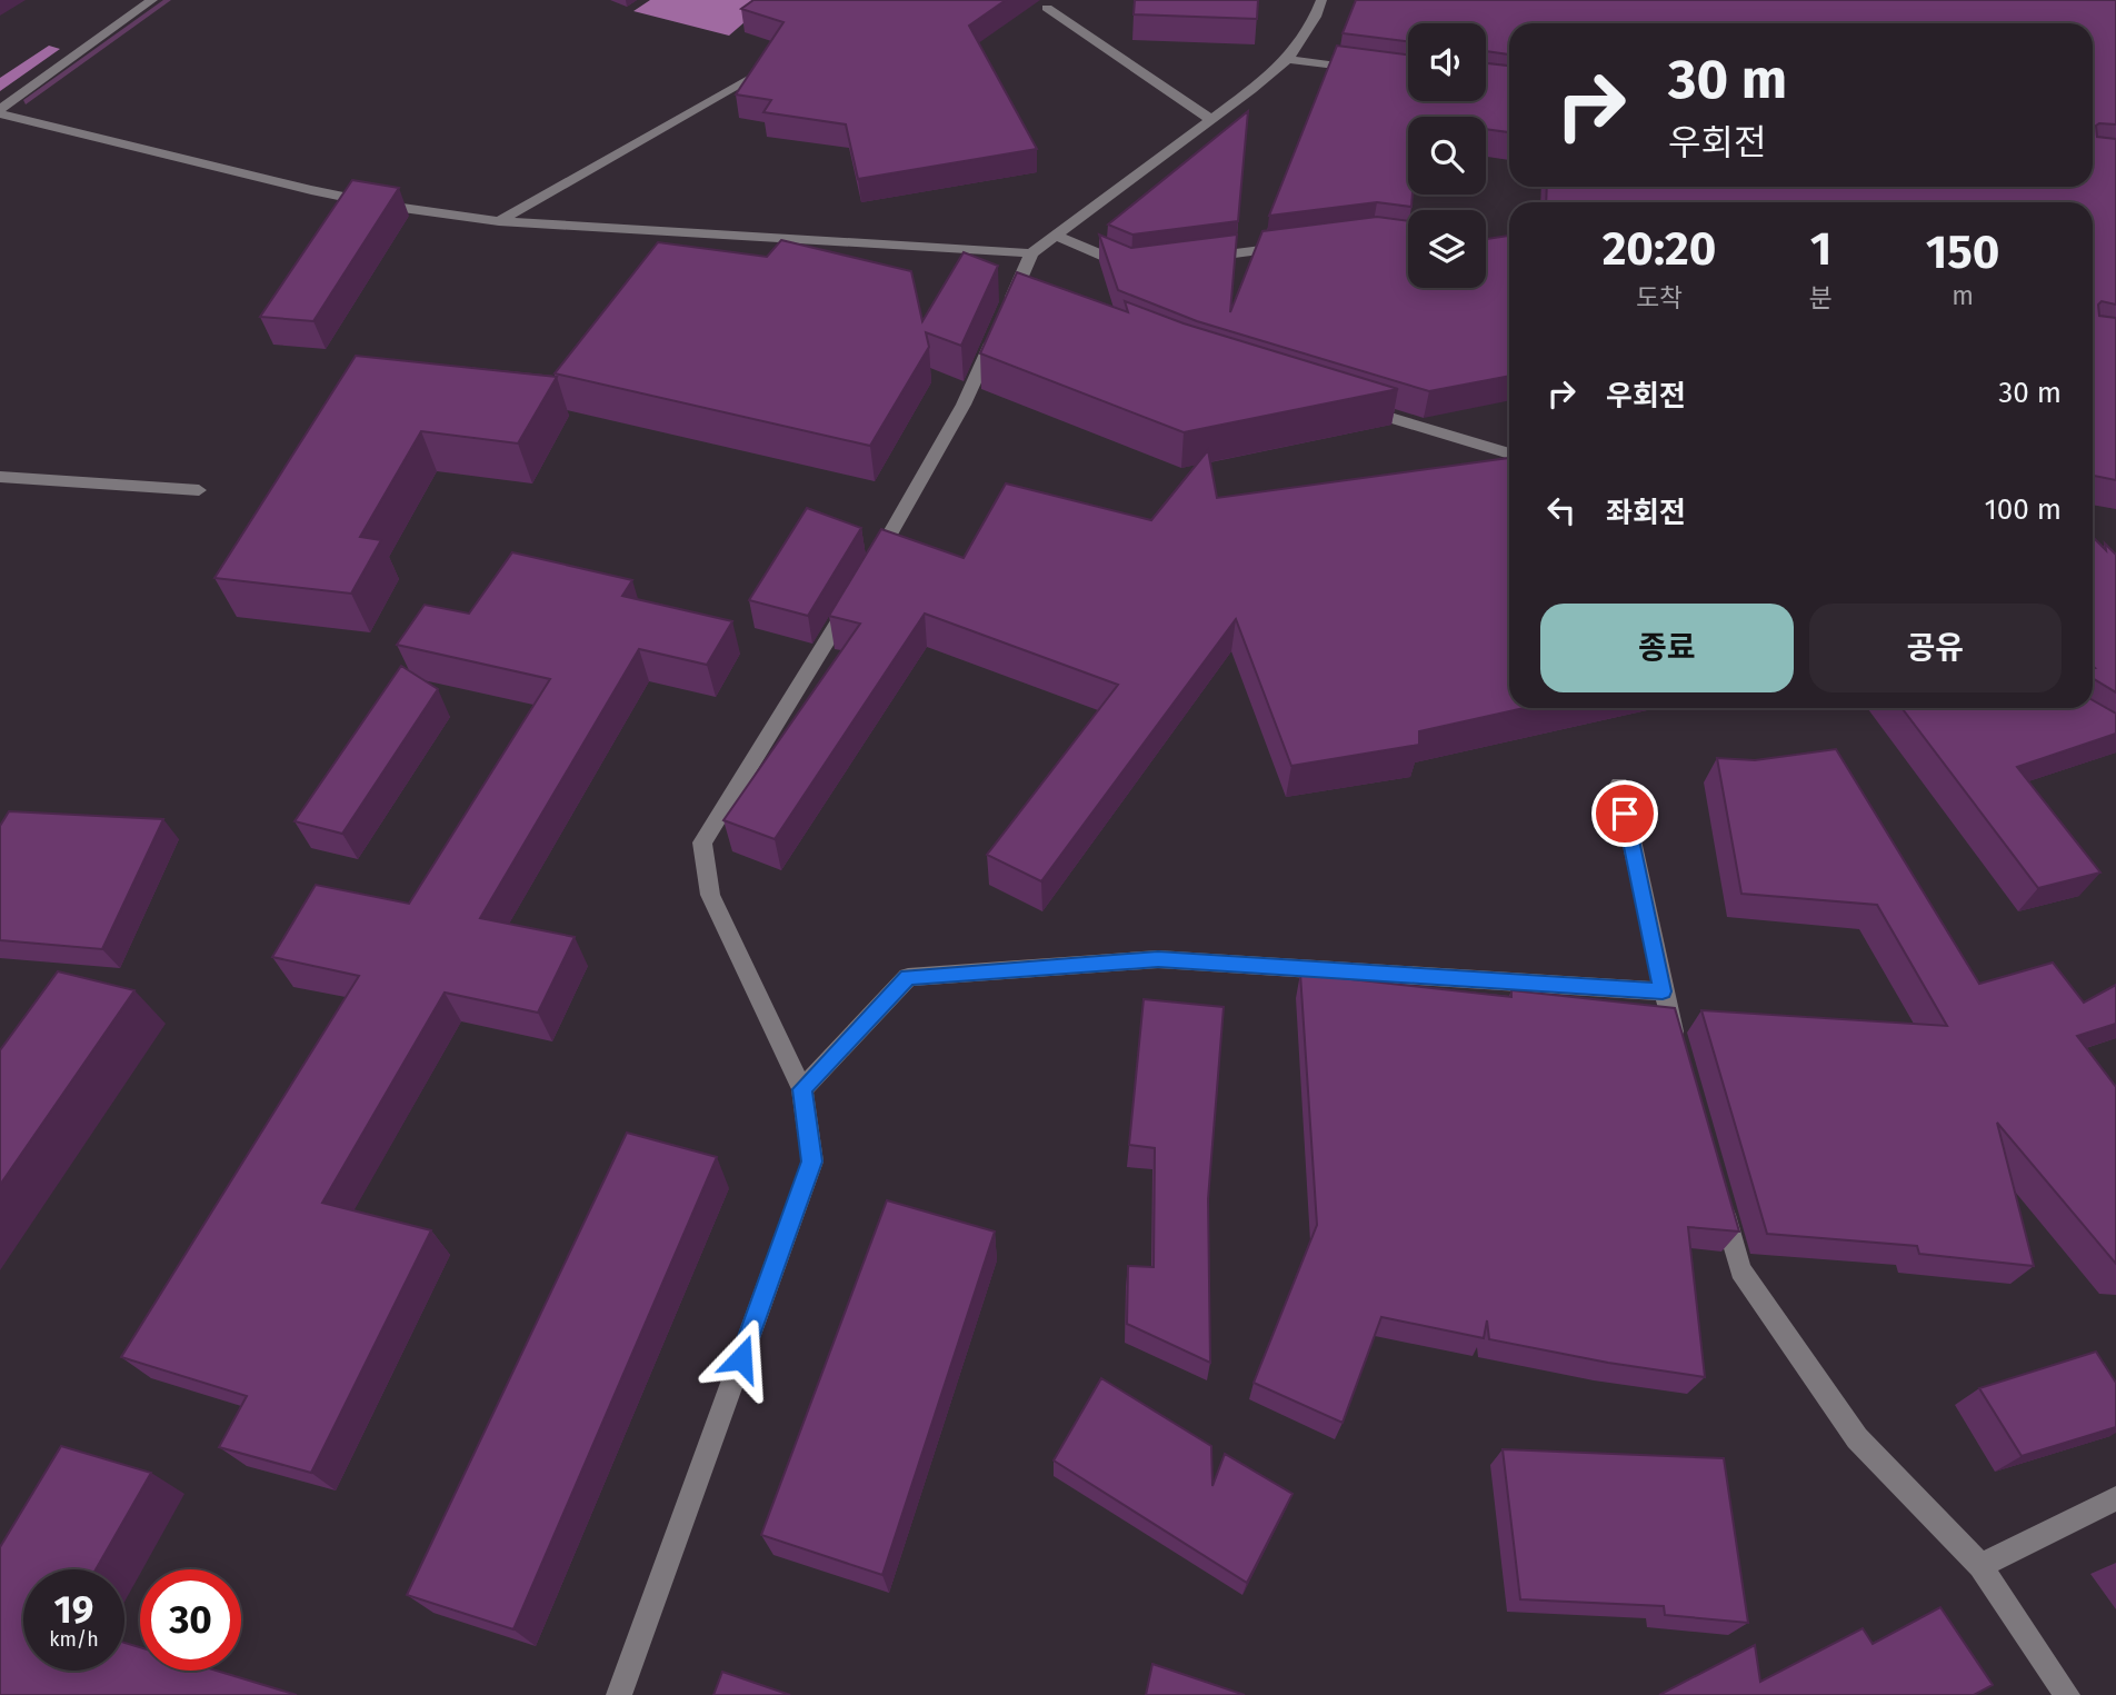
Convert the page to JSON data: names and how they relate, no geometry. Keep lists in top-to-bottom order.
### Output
{
  "page": {
    "turn": ["30 m", "우회전"],
    "eta": [
      "20:20",
      "도착",
      "1",
      "분",
      "150",
      "m"
    ],
    "list": [
      {
        "name": "우회전",
        "value": "30 m"
      },
      {
        "name": "좌회전",
        "value": "100 m"
      }
    ],
    "buttons": ["종료", "공유"],
    "speed": "19 km/h",
    "limit": "30"
  }
}
